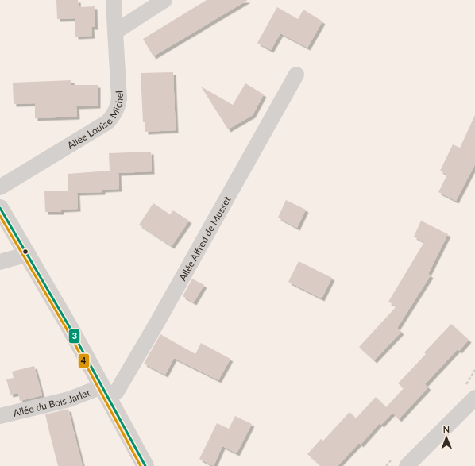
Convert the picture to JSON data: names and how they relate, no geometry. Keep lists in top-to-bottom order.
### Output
{
  "streets": {
    "street": ["Allée Louise Michel", "Allée Alfred de Musset", "Allée du Bois Jarlet"]
  },
  "crossings": [
    ["Allée Alfred de Musset", "Allée du Bois Jarlet"]
  ],
  "lines": ["transit line 3", "transit line 4"],
  "north": "top"
}
